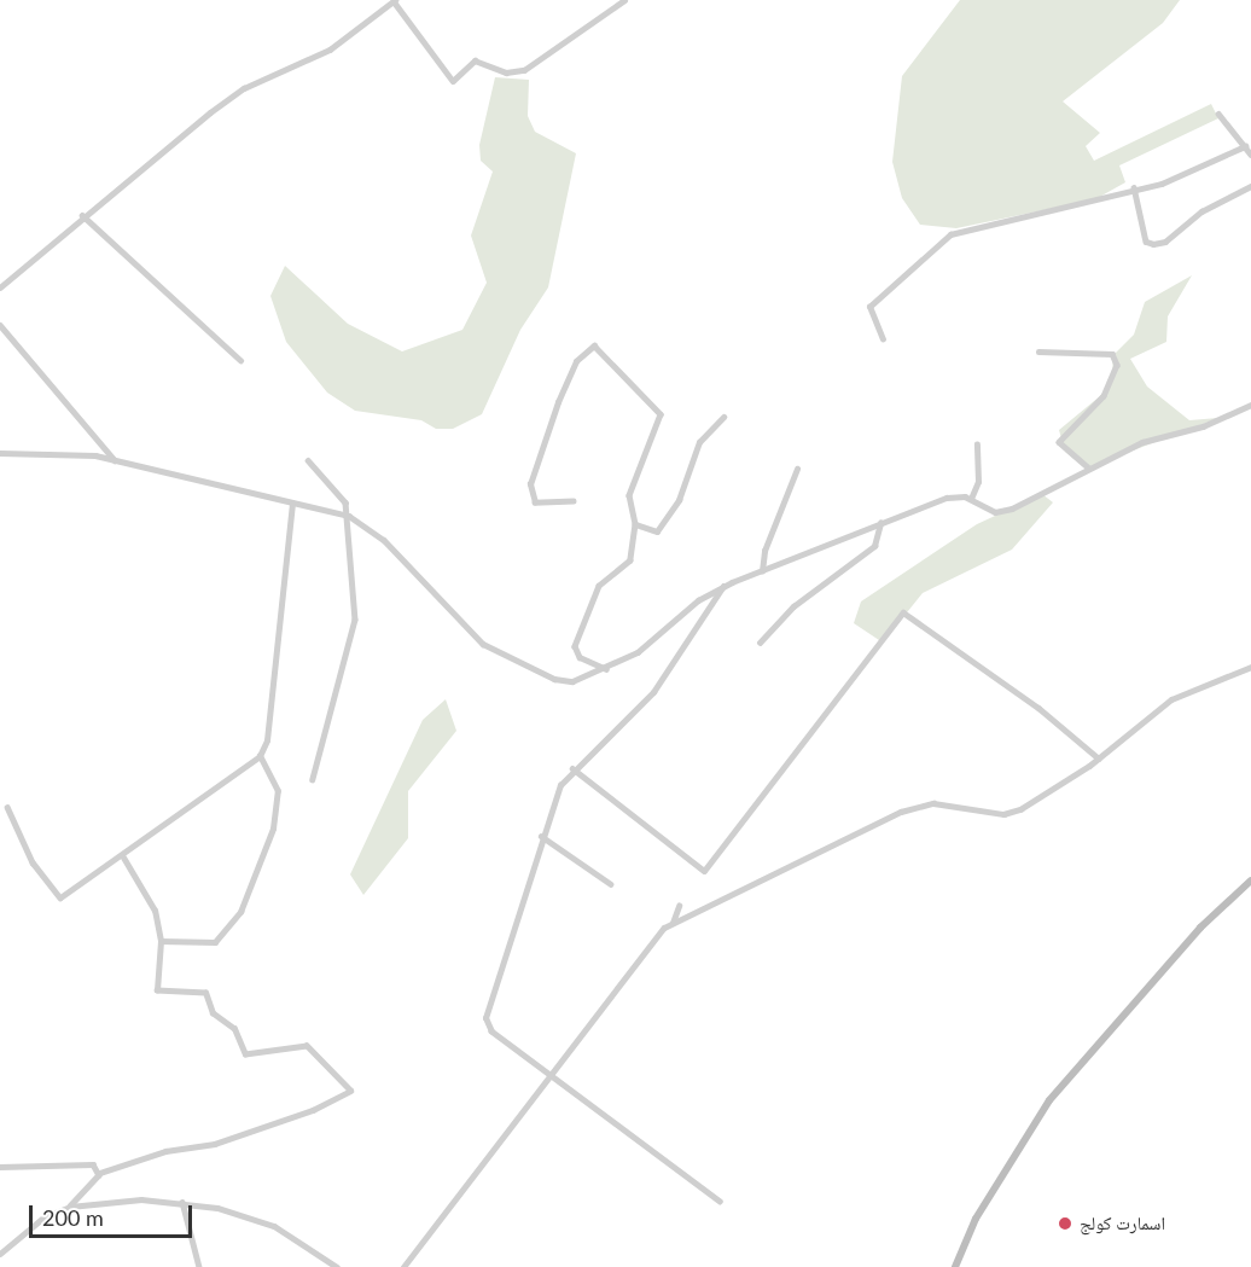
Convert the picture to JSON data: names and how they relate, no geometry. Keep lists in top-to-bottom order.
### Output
{
  "places": ["اسمارت كولج"],
  "scale_bar": "200 m"
}
